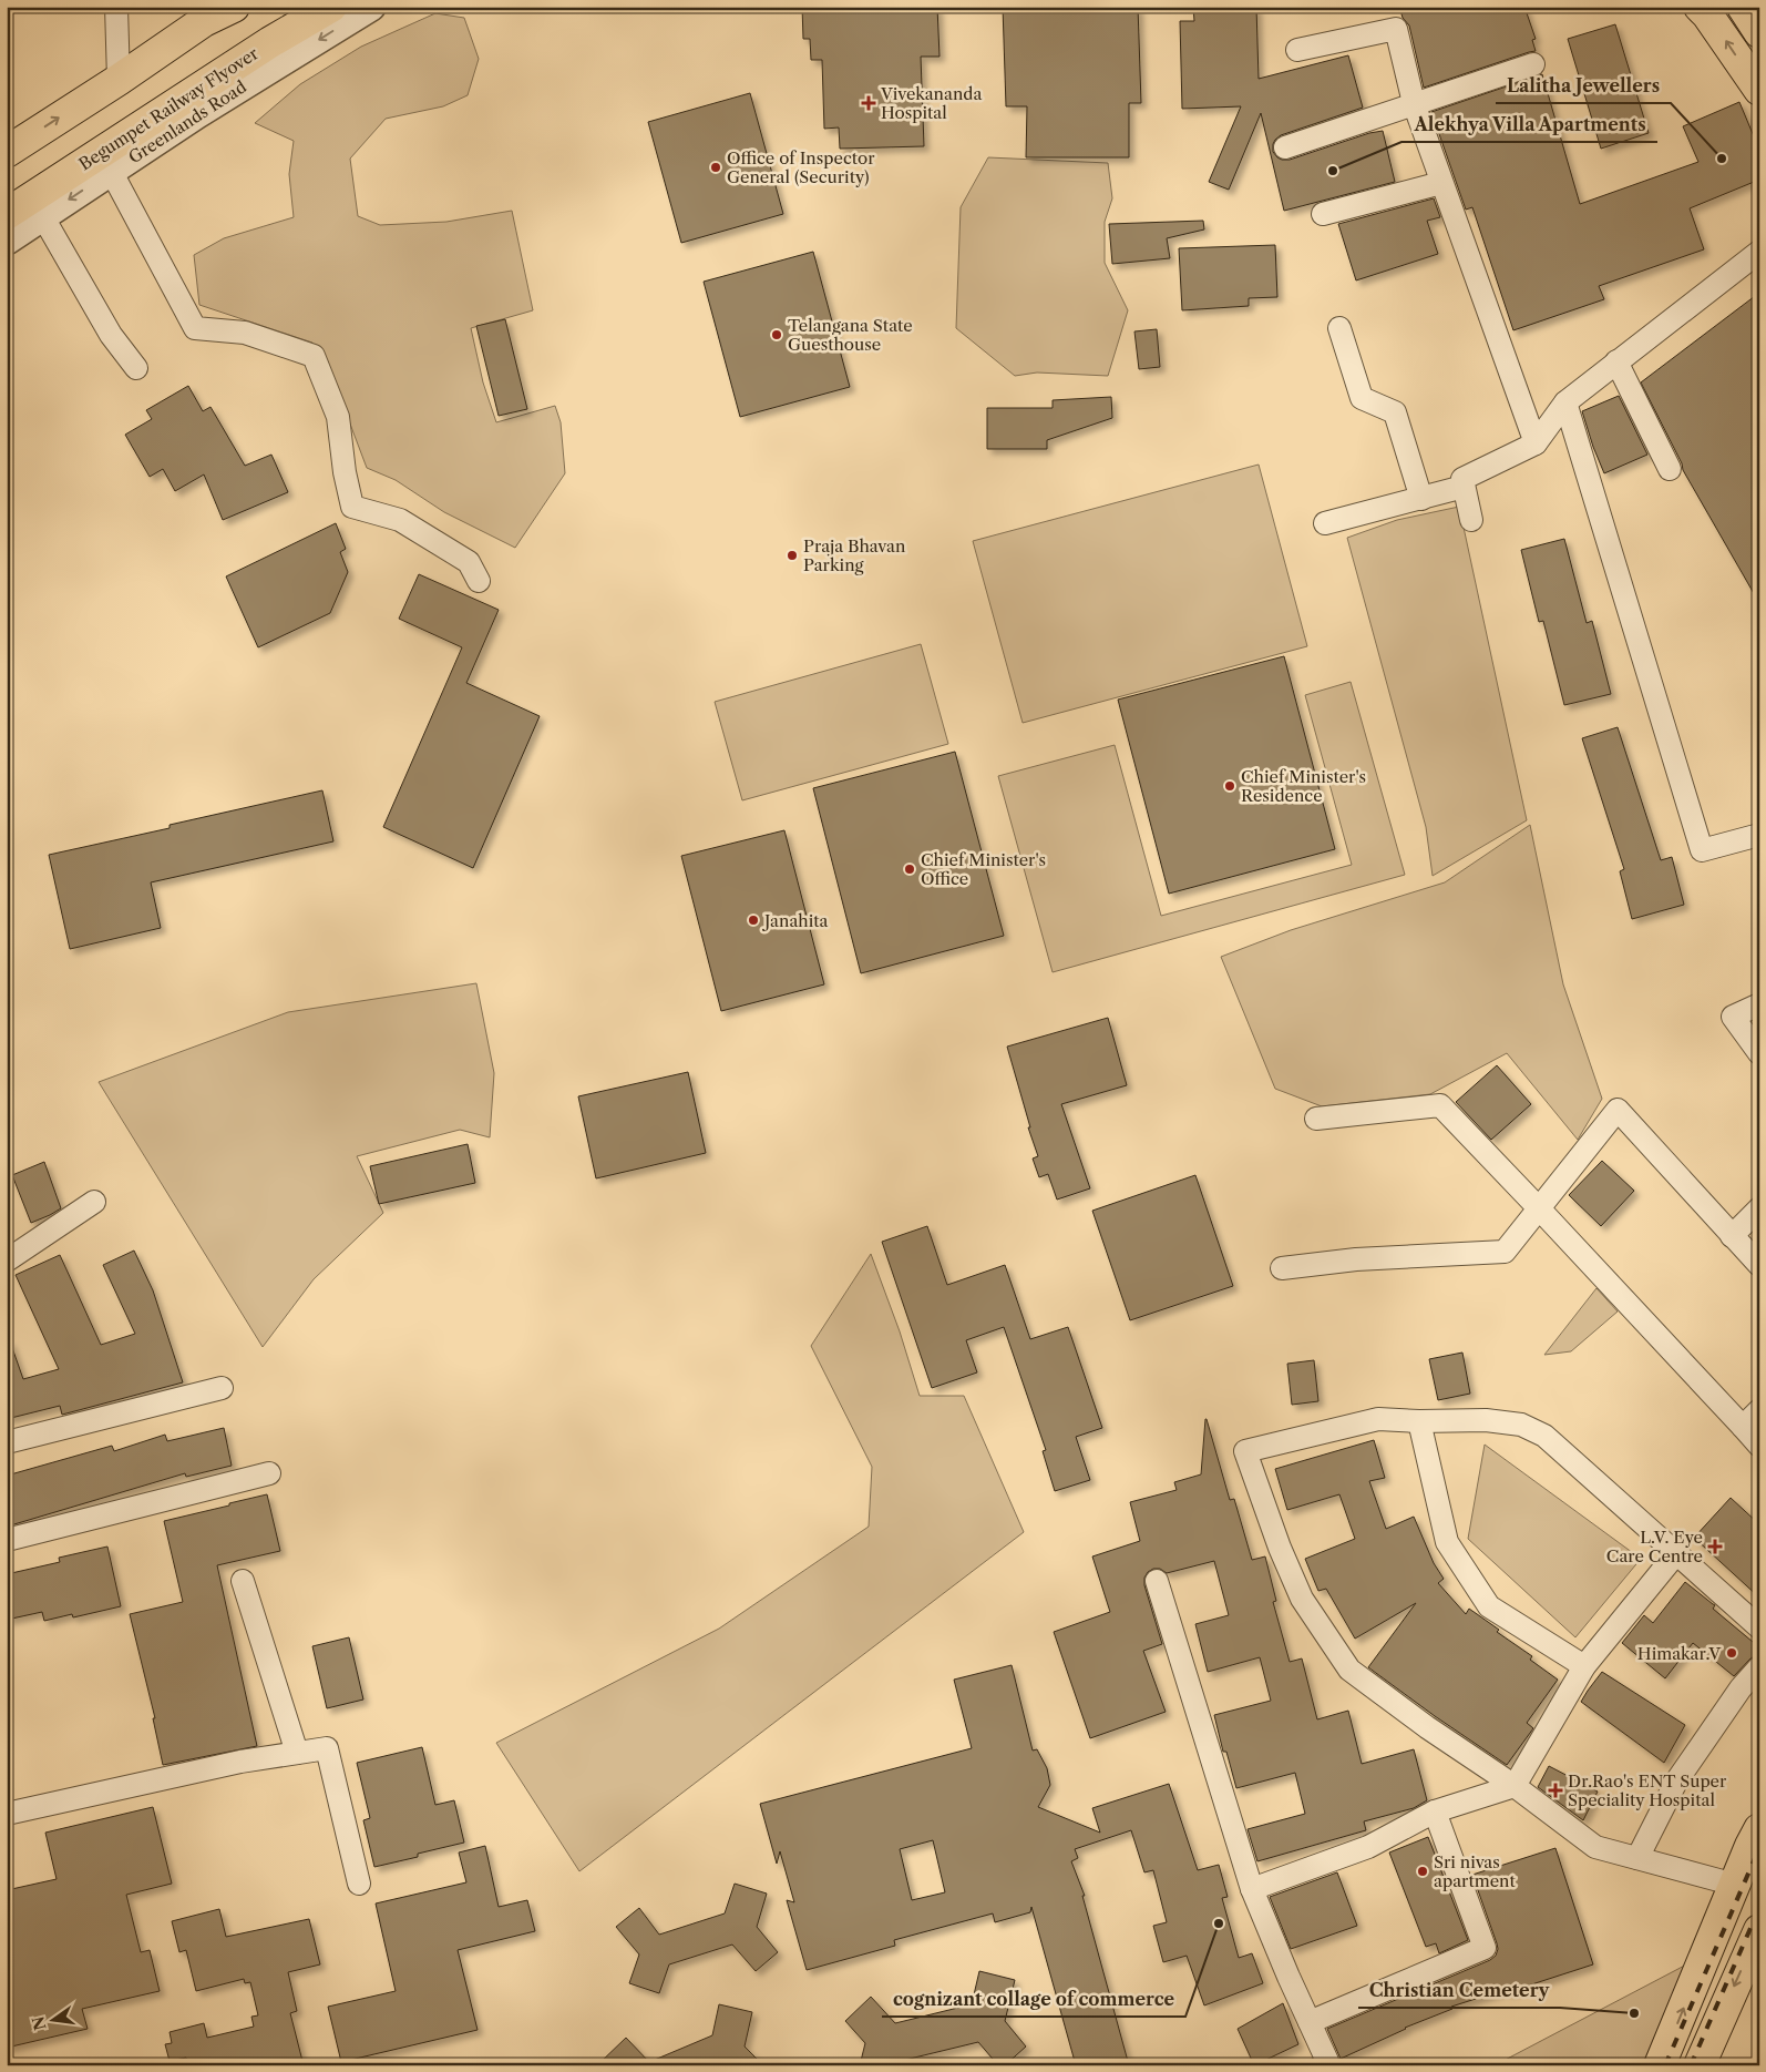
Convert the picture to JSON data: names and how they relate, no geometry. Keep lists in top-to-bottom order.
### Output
{
  "streets": {
    "main road": ["Begumpet Railway Flyover"],
    "street": ["Greenlands Road"]
  },
  "one_way": ["Greenlands Road"],
  "places": {
    "health": ["Vivekananda Hospital", "L.V. Eye Care Centre", "Dr.Rao's ENT Super Speciality Hospital"],
    "other": [
      "Lalitha Jewellers",
      "Office of Inspector General (Security)",
      "Alekhya Villa Apartments",
      "Telangana State Guesthouse",
      "Praja Bhavan Parking",
      "Chief Minister's Residence",
      "Chief Minister's Office",
      "Janahita",
      "Himakar.V",
      "Sri nivas apartment",
      "cognizant collage of commerce",
      "Christian Cemetery"
    ]
  },
  "north": "left"
}
